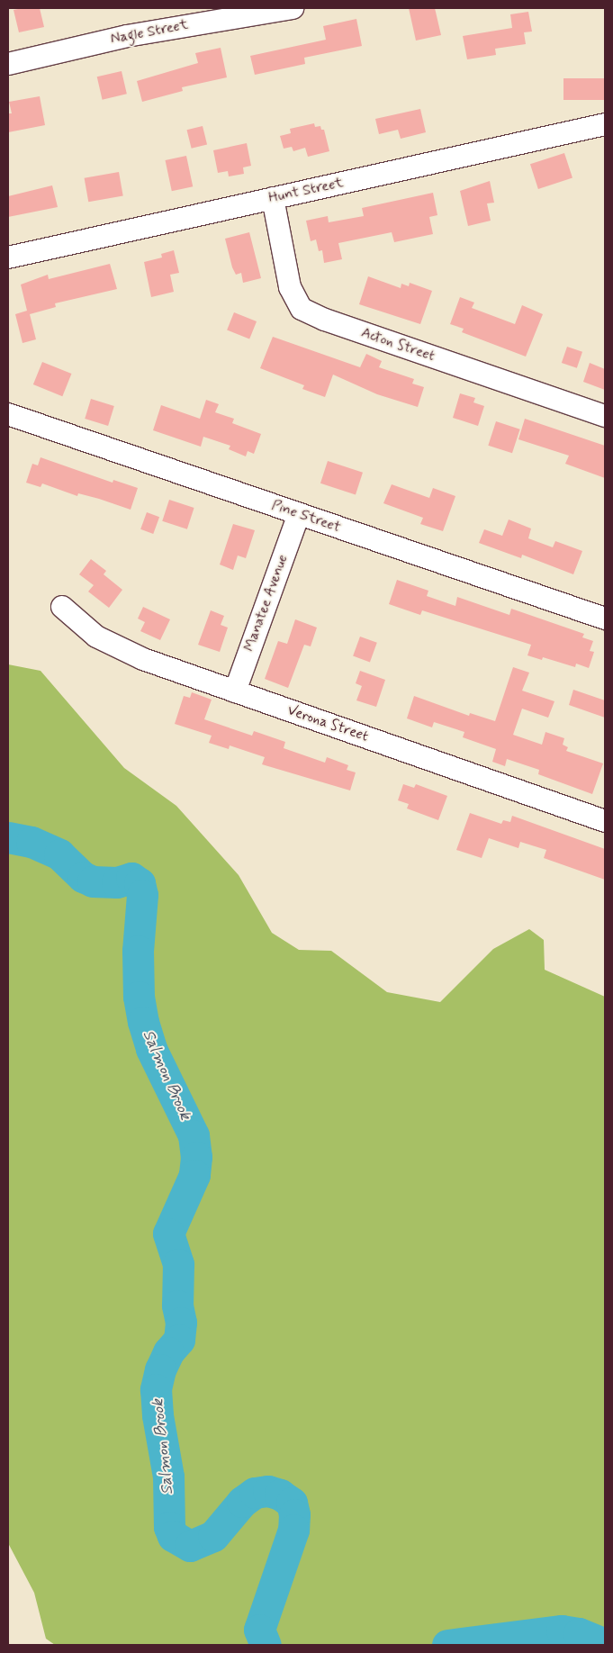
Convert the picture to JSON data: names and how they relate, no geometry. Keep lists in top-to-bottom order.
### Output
{
  "streets": {
    "street": [
      "Nagle Street",
      "Hunt Street",
      "Acton Street",
      "Pine Street",
      "Manatee Avenue",
      "Verona Street"
    ]
  },
  "crossings": [
    ["Hunt Street", "Acton Street"],
    ["Pine Street", "Manatee Avenue"],
    ["Manatee Avenue", "Verona Street"]
  ],
  "water": ["Salmon Brook"]
}
